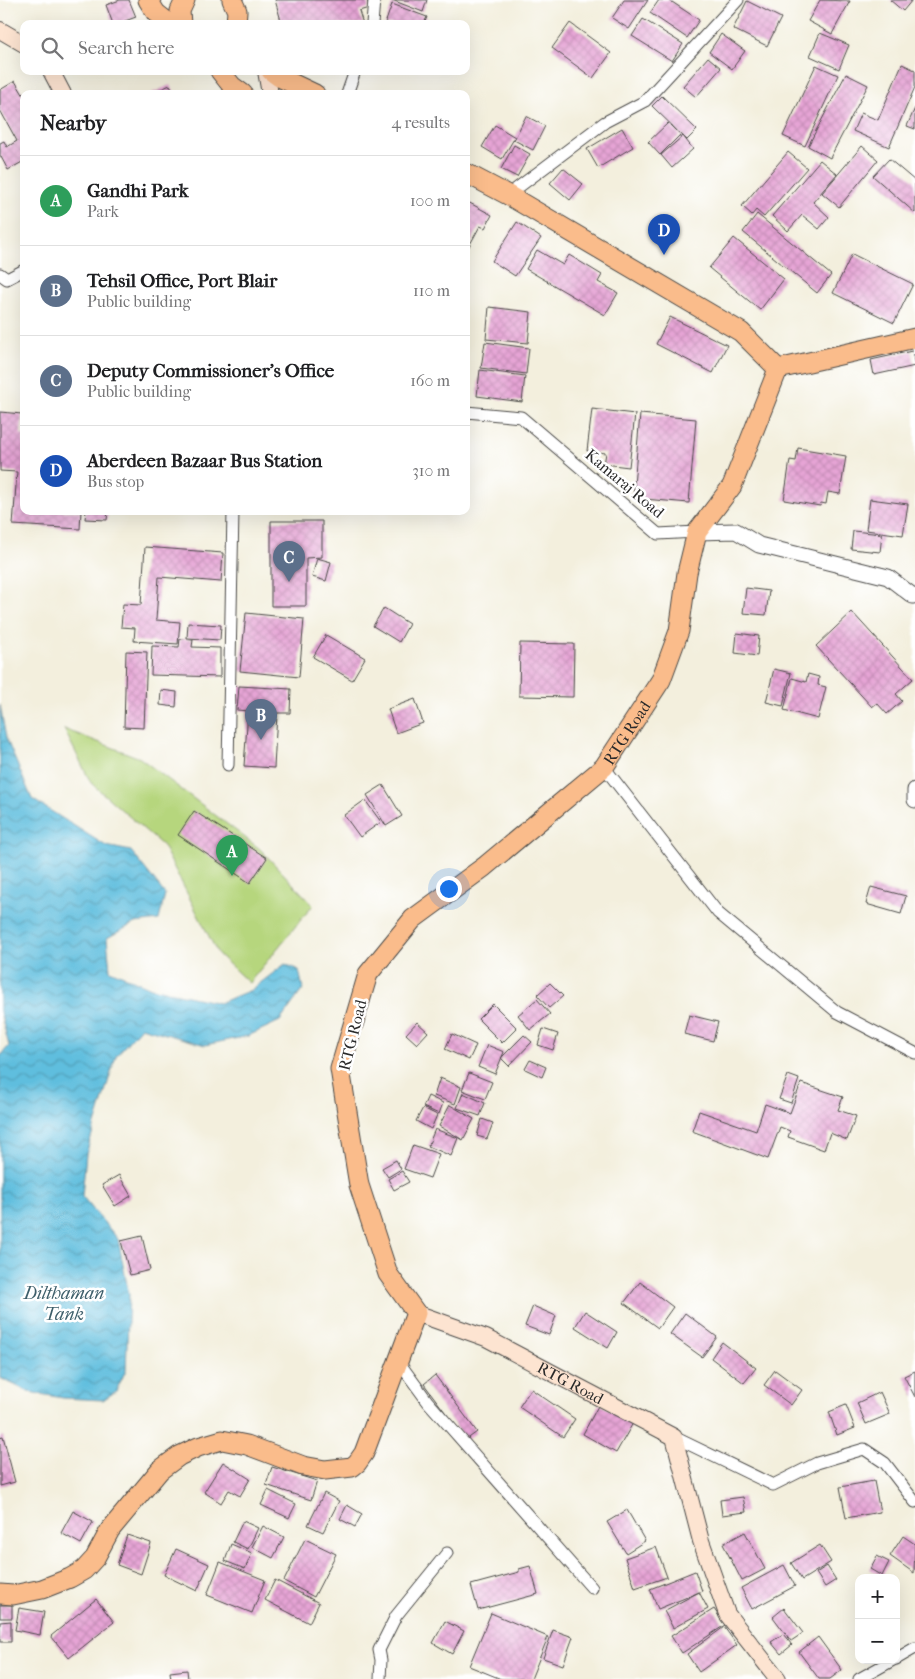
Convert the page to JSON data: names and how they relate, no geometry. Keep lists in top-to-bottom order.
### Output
{
  "streets": {
    "main road": ["RTG Road"],
    "street": ["Kamaraj Road"]
  },
  "crossings": [
    ["Kamaraj Road", "RTG Road"]
  ],
  "water": ["Dilthaman Tank"],
  "page": {
    "search": "Search here",
    "heading": ["Nearby", "4 results"],
    "list": [
      {
        "mark": "A",
        "name": "Gandhi Park",
        "note": "Park",
        "value": "100 m"
      },
      {
        "mark": "B",
        "name": "Tehsil Office, Port Blair",
        "note": "Public building",
        "value": "110 m"
      },
      {
        "mark": "C",
        "name": "Deputy Commissioner's Office",
        "note": "Public building",
        "value": "160 m"
      },
      {
        "mark": "D",
        "name": "Aberdeen Bazaar Bus Station",
        "note": "Bus stop",
        "value": "310 m"
      }
    ],
    "pins": [
      "D",
      "C",
      "B",
      "A"
    ],
    "map_buttons": ["+", "−"]
  }
}
